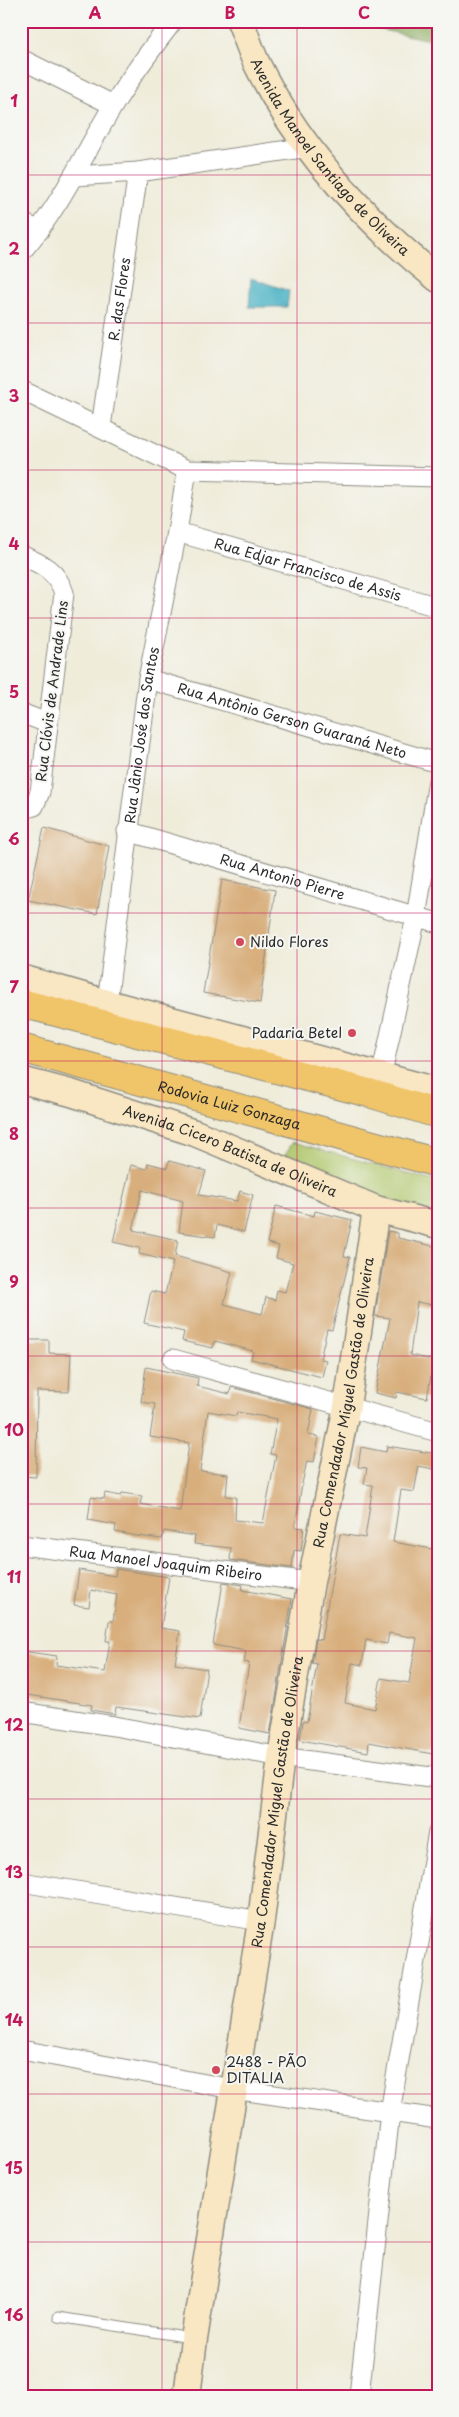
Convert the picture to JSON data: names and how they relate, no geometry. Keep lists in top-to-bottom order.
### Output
{
  "streets": {
    "highway": ["Rodovia Luiz Gonzaga"],
    "street": [
      "Avenida Manoel Santiago de Oliveira",
      "R. das Flores",
      "Rua Edjar Francisco de Assis",
      "Rua Clóvis de Andrade Lins",
      "Rua Antônio Gerson Guaraná Neto",
      "Rua Jânio José dos Santos",
      "Rua Antonio Pierre",
      "Avenida Cicero Batista de Oliveira",
      "Rua Comendador Miguel Gastão de Oliveira",
      "Rua Manoel Joaquim Ribeiro"
    ]
  },
  "crossings": [
    ["Rua Edjar Francisco de Assis", "Rua Jânio José dos Santos"],
    ["Rua Antônio Gerson Guaraná Neto", "Rua Jânio José dos Santos"],
    ["Rua Jânio José dos Santos", "Rua Antonio Pierre"],
    ["Avenida Cicero Batista de Oliveira", "Rua Comendador Miguel Gastão de Oliveira"],
    ["Rua Comendador Miguel Gastão de Oliveira", "Rua Manoel Joaquim Ribeiro"]
  ],
  "places": ["Nildo Flores", "Padaria Betel", "2488 - PÃO DITALIA"],
  "grid": {
    "columns": ["A", "B", "C"],
    "rows": [
      "1",
      "2",
      "3",
      "4",
      "5",
      "6",
      "7",
      "8",
      "9",
      "10",
      "11",
      "12",
      "13",
      "14",
      "15",
      "16"
    ]
  }
}
